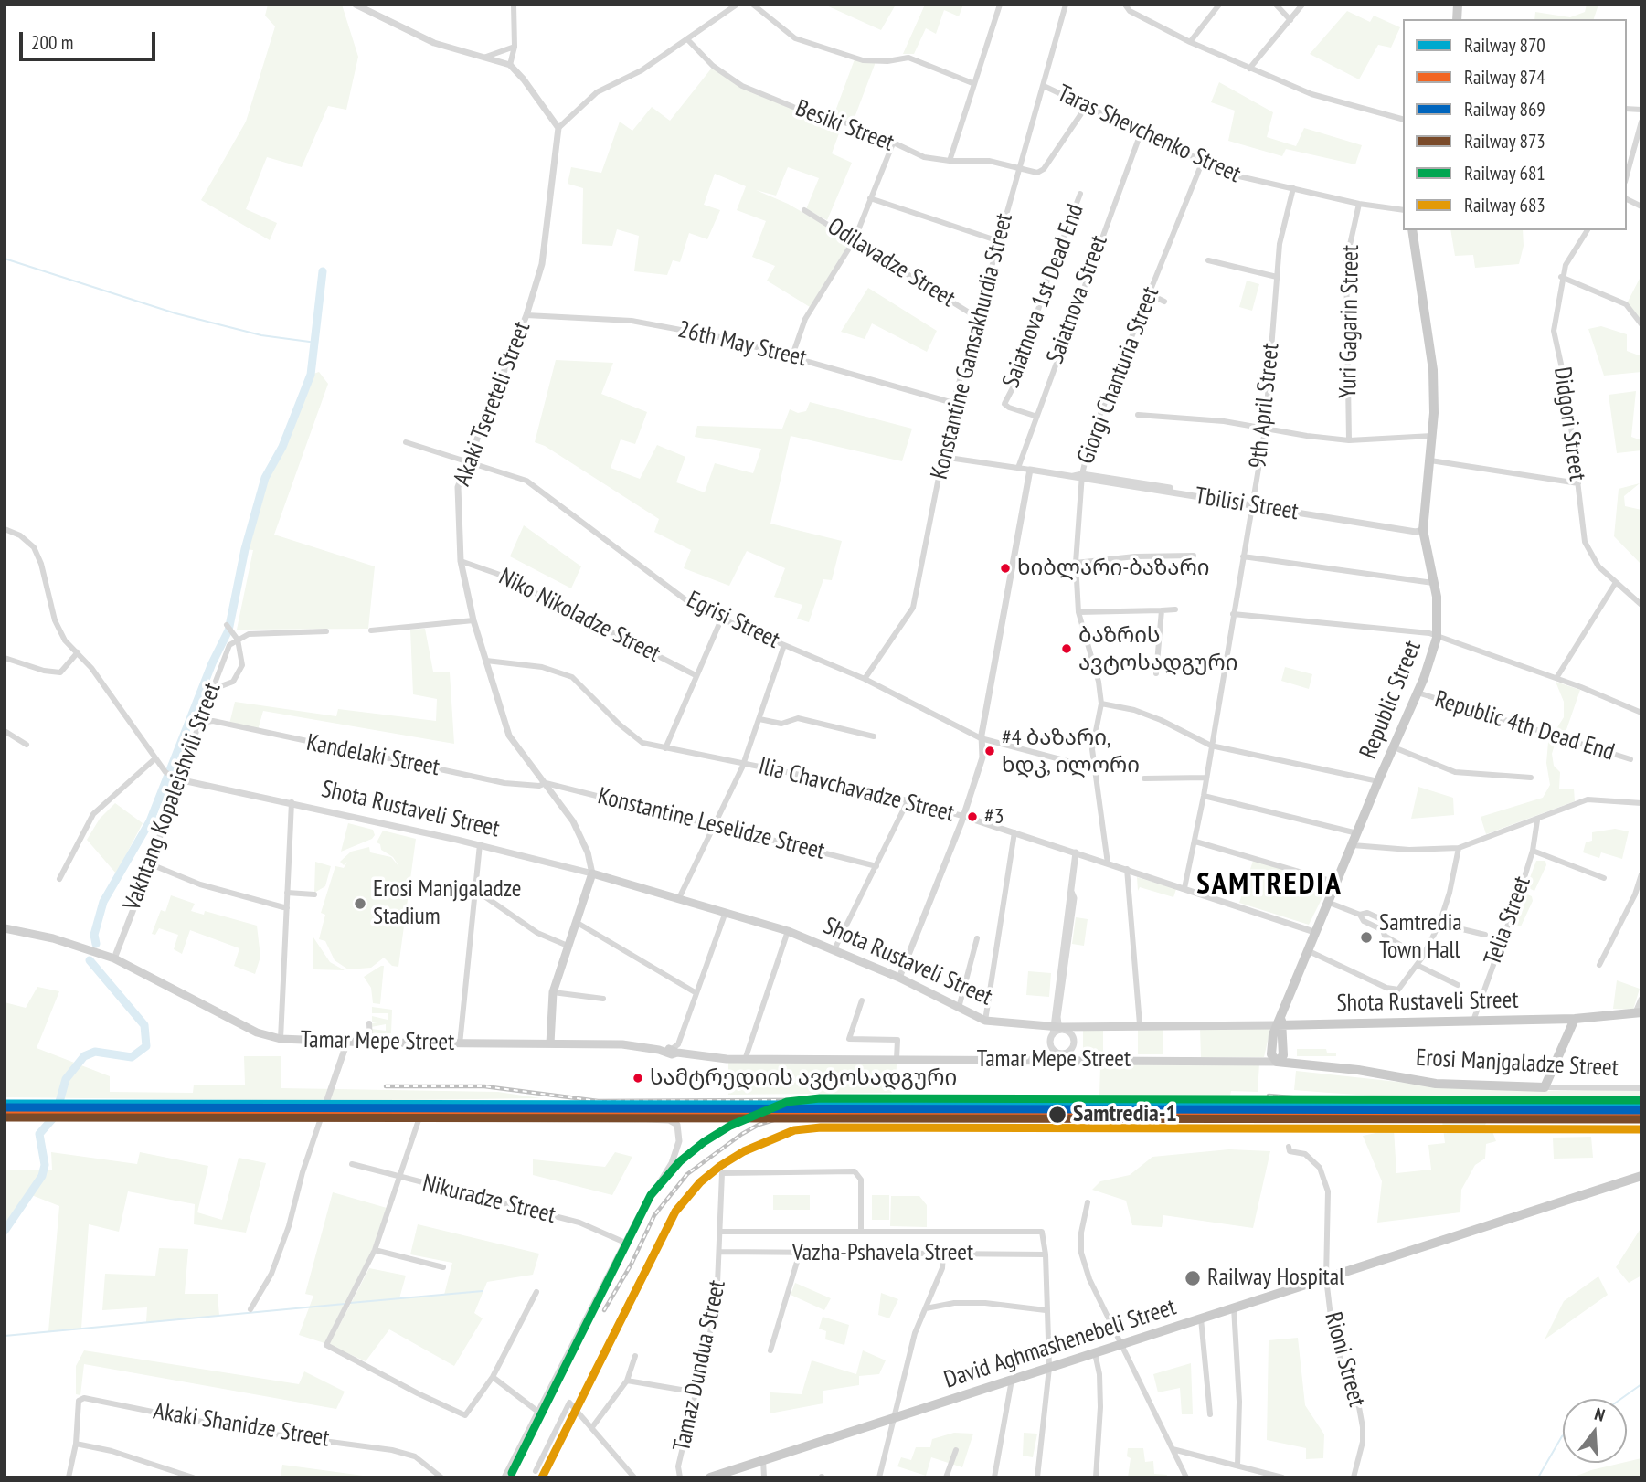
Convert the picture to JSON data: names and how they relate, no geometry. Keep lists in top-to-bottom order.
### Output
{
  "streets": {
    "main road": [
      "Republic Street",
      "Shota Rustaveli Street",
      "Tamar Mepe Street",
      "Erosi Manjgaladze Street",
      "David Aghmashenebeli Street"
    ],
    "street": [
      "Besiki Street",
      "Taras Shevchenko Street",
      "Odilavadze Street",
      "Saiatnova 1st Dead End",
      "Saiatnova Street",
      "Yuri Gagarin Street",
      "26th May Street",
      "Konstantine Gamsakhurdia Street",
      "Giorgi Chanturia Street",
      "Akaki Tsereteli Street",
      "9th April Street",
      "Didgori Street",
      "Tbilisi Street",
      "Niko Nikoladze Street",
      "Egrisi Street",
      "Republic 4th Dead End",
      "Kandelaki Street",
      "Ilia Chavchavadze Street",
      "Vakhtang Kopaleishvili Street",
      "Konstantine Leselidze Street",
      "Telia Street",
      "Nikuradze Street",
      "Vazha-Pshavela Street",
      "Rioni Street",
      "Tamaz Dundua Street",
      "Akaki Shanidze Street"
    ]
  },
  "crossings": [
    ["Besiki Street", "Konstantine Gamsakhurdia Street"],
    ["Taras Shevchenko Street", "Saiatnova Street"],
    ["Taras Shevchenko Street", "Yuri Gagarin Street"],
    ["Taras Shevchenko Street", "Konstantine Gamsakhurdia Street"],
    ["Taras Shevchenko Street", "Giorgi Chanturia Street"],
    ["Taras Shevchenko Street", "9th April Street"],
    ["Odilavadze Street", "Konstantine Gamsakhurdia Street"],
    ["Saiatnova 1st Dead End", "Saiatnova Street"],
    ["Saiatnova Street", "Tbilisi Street"],
    ["26th May Street", "Konstantine Gamsakhurdia Street"],
    ["26th May Street", "Akaki Tsereteli Street"],
    ["Konstantine Gamsakhurdia Street", "Tbilisi Street"],
    ["Konstantine Gamsakhurdia Street", "Egrisi Street"],
    ["Giorgi Chanturia Street", "Tbilisi Street"],
    ["Giorgi Chanturia Street", "Egrisi Street"],
    ["Giorgi Chanturia Street", "Ilia Chavchavadze Street"],
    ["Akaki Tsereteli Street", "Niko Nikoladze Street"],
    ["Akaki Tsereteli Street", "Egrisi Street"],
    ["Akaki Tsereteli Street", "Kandelaki Street"],
    ["Akaki Tsereteli Street", "Ilia Chavchavadze Street"],
    ["Akaki Tsereteli Street", "Shota Rustaveli Street"],
    ["Akaki Tsereteli Street", "Konstantine Leselidze Street"],
    ["9th April Street", "Tbilisi Street"],
    ["9th April Street", "Ilia Chavchavadze Street"],
    ["Tbilisi Street", "Republic Street"],
    ["Republic Street", "Republic 4th Dead End"],
    ["Republic Street", "Ilia Chavchavadze Street"],
    ["Republic Street", "Shota Rustaveli Street"],
    ["Republic Street", "Tamar Mepe Street"],
    ["Republic Street", "Erosi Manjgaladze Street"],
    ["Kandelaki Street", "Vakhtang Kopaleishvili Street"],
    ["Kandelaki Street", "Konstantine Leselidze Street"],
    ["Vakhtang Kopaleishvili Street", "Shota Rustaveli Street"],
    ["Vakhtang Kopaleishvili Street", "Tamar Mepe Street"],
    ["Shota Rustaveli Street", "Telia Street"],
    ["Tamar Mepe Street", "Erosi Manjgaladze Street"],
    ["Vazha-Pshavela Street", "Tamaz Dundua Street"],
    ["David Aghmashenebeli Street", "Rioni Street"]
  ],
  "districts": ["SAMTREDIA"],
  "places": [
    "ხიბლარი-ბაზარი",
    "ბაზრის ავტოსადგური",
    "#4 ბაზარი, ხდკ, ილორი",
    "#3",
    "Erosi Manjgaladze Stadium",
    "Samtredia Town Hall",
    "სამტრედიის ავტოსადგური",
    "Samtredia-1",
    "Railway Hospital"
  ],
  "lines": [
    "rail line 681",
    "rail line 870",
    "rail line 869",
    "rail line 874",
    "rail line 873",
    "rail line 683"
  ],
  "legend": [
    "Railway 870",
    "Railway 874",
    "Railway 869",
    "Railway 873",
    "Railway 681",
    "Railway 683"
  ],
  "scale_bar": "200 m",
  "north": "top"
}
